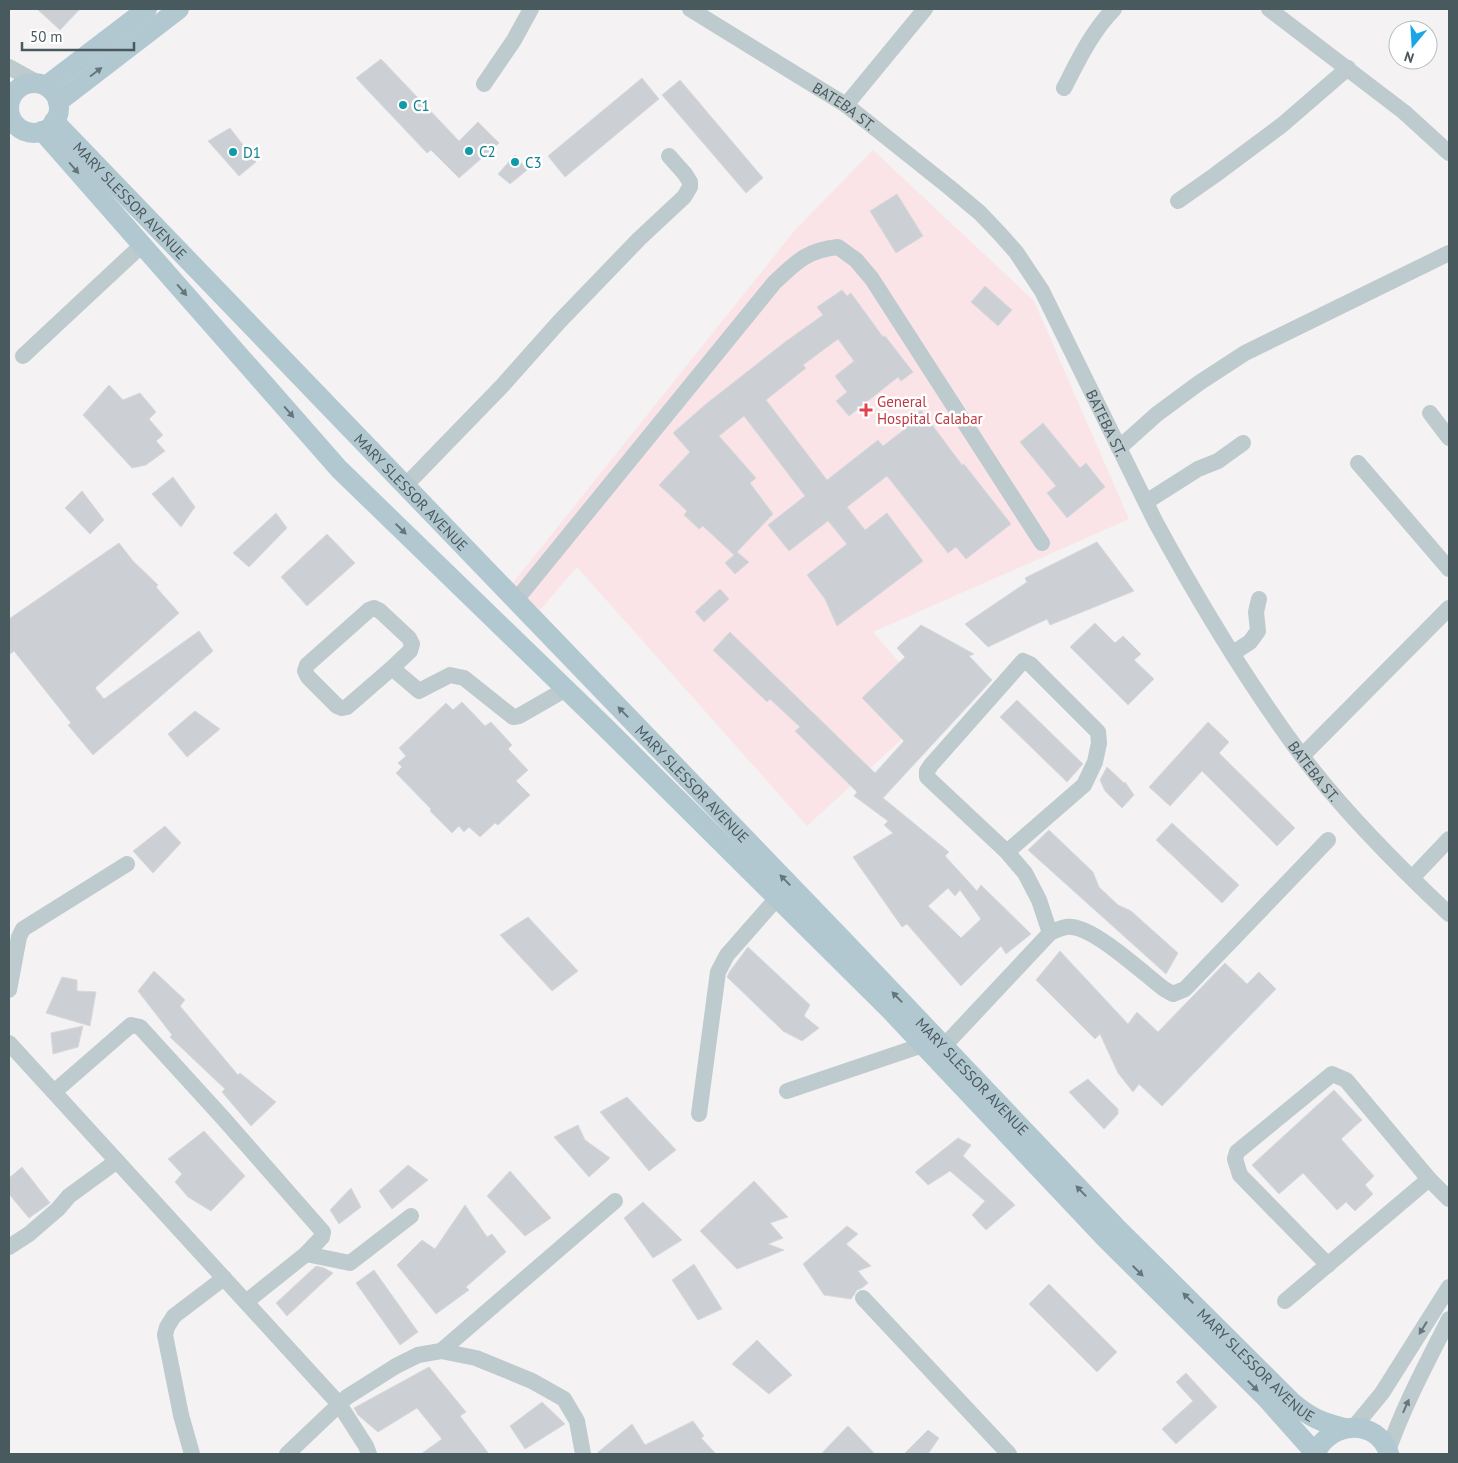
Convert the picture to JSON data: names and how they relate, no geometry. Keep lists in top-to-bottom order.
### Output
{
  "streets": {
    "main road": ["MARY SLESSOR AVENUE"],
    "street": ["BATEBA ST."]
  },
  "places": {
    "other": [
      "C1",
      "C2",
      "D1",
      "C3"
    ],
    "health": ["General Hospital Calabar"]
  },
  "scale_bar": "50 m",
  "north": "bottom"
}
